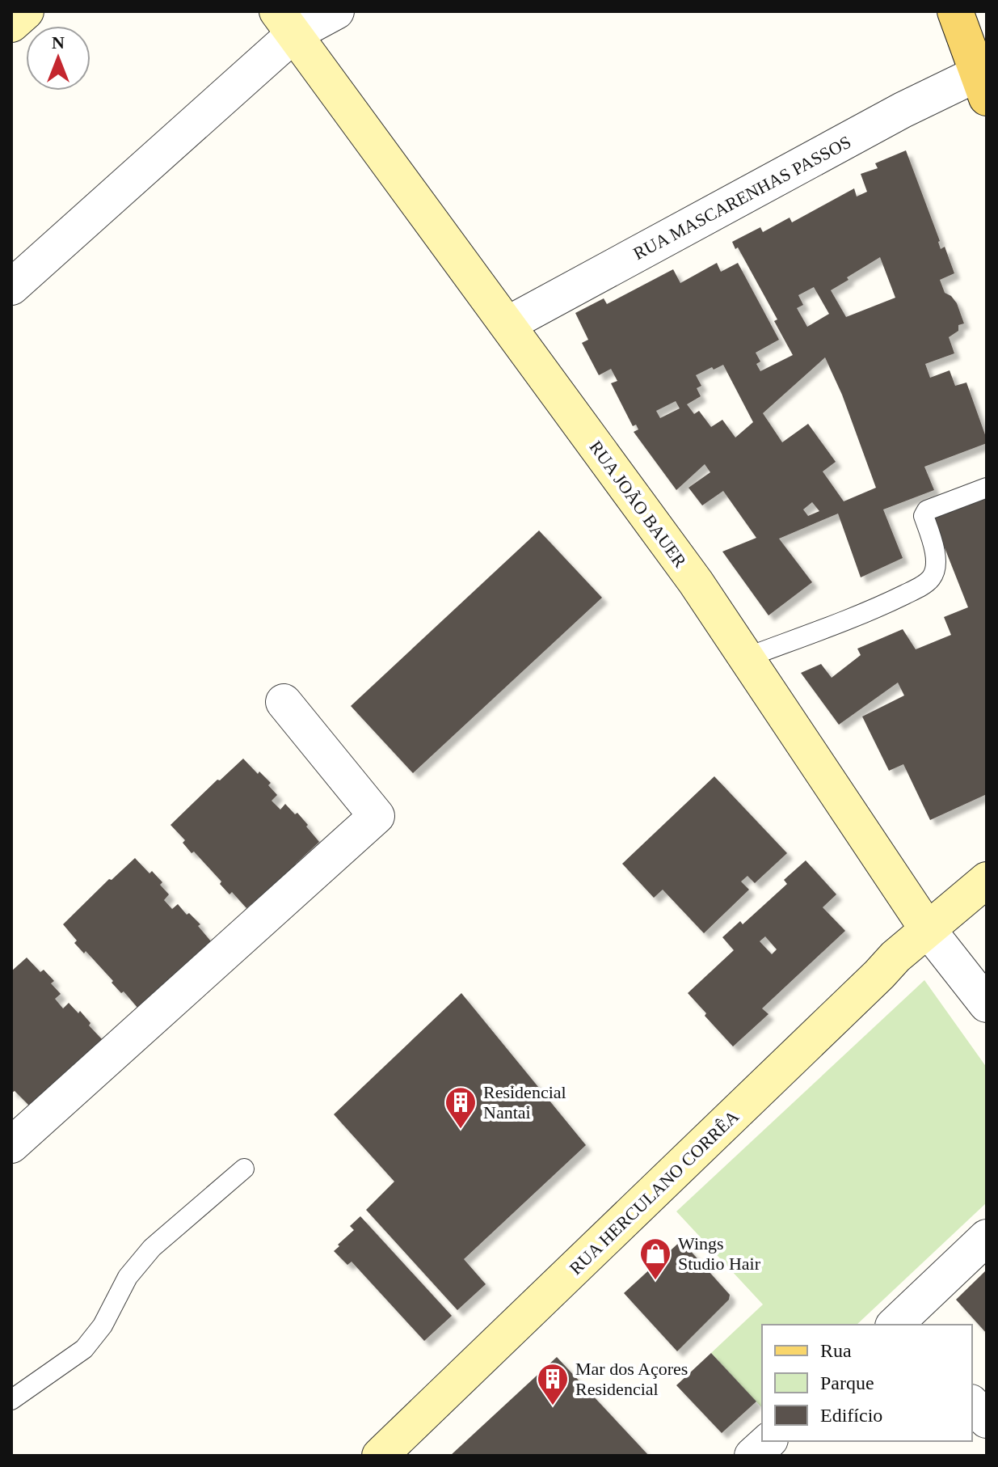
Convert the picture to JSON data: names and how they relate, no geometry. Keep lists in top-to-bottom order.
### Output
{
  "streets": {
    "street": ["RUA MASCARENHAS PASSOS", "RUA JOÃO BAUER", "RUA HERCULANO CORRÊA"]
  },
  "crossings": [
    ["RUA MASCARENHAS PASSOS", "RUA JOÃO BAUER"],
    ["RUA JOÃO BAUER", "RUA HERCULANO CORRÊA"]
  ],
  "places": {
    "building": ["Residencial Nantai", "Mar dos Açores Residencial"],
    "shop": ["Wings Studio Hair"]
  },
  "legend": ["Rua", "Parque", "Edifício"],
  "north": "top"
}
